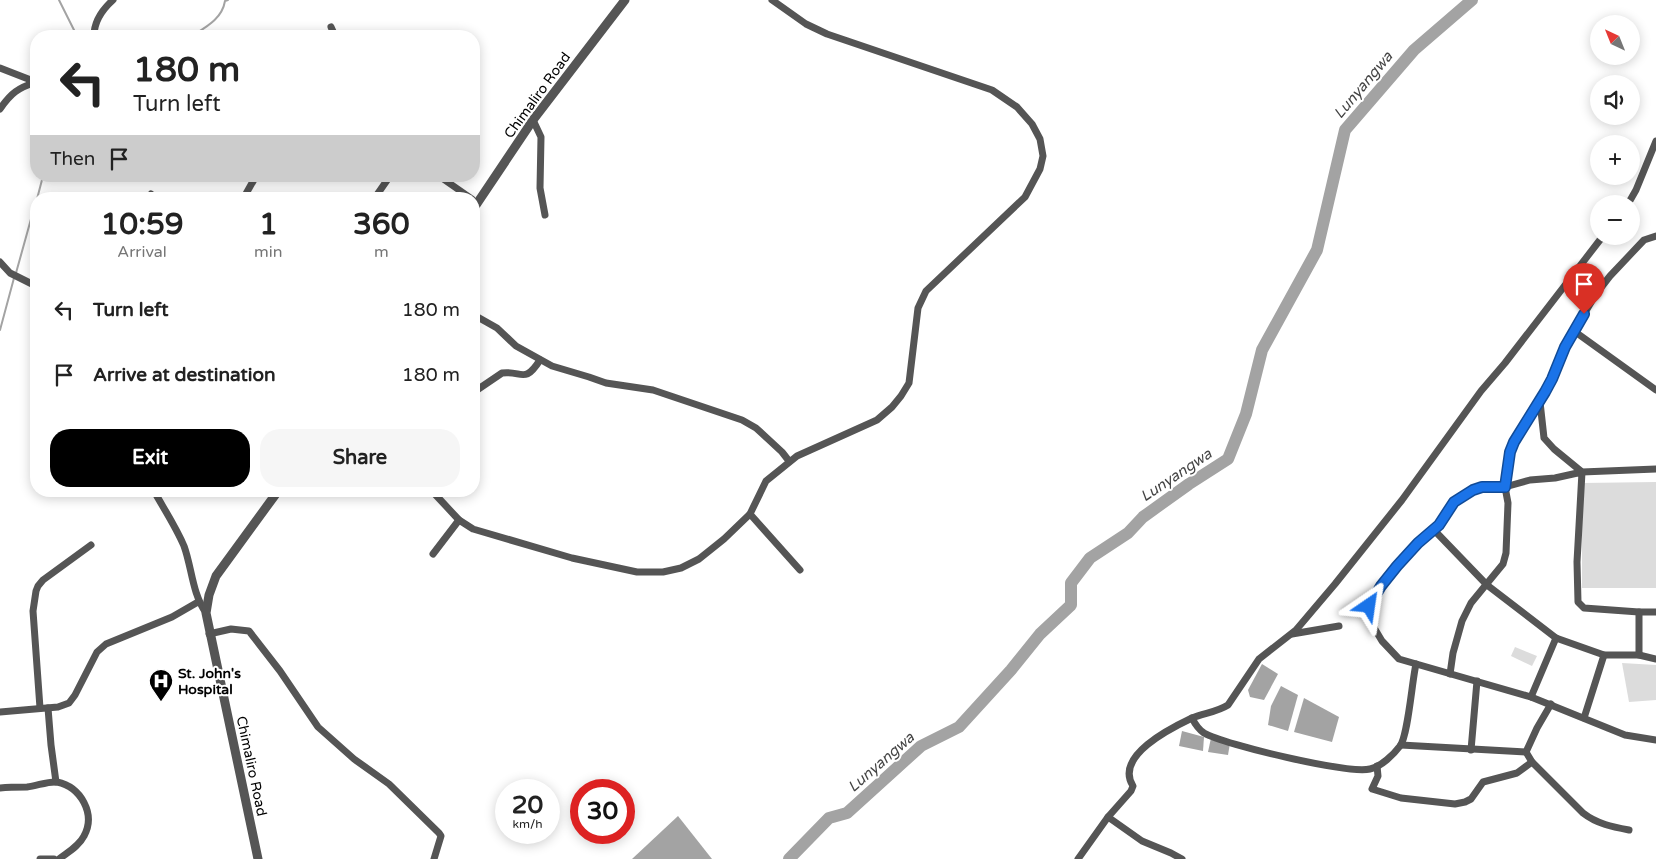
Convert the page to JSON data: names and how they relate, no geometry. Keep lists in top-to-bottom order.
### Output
{
  "streets": {
    "street": ["Chimaliro Road"]
  },
  "water": ["Lunyangwa"],
  "places": {
    "hospital": ["St. John's Hospital"]
  },
  "north": "top left",
  "page": {
    "map_buttons": ["+", "−"],
    "turn": ["180 m", "Turn left"],
    "then": "Then",
    "eta": [
      "10:59",
      "Arrival",
      "1",
      "min",
      "360",
      "m"
    ],
    "list": [
      {
        "name": "Turn left",
        "value": "180 m"
      },
      {
        "name": "Arrive at destination",
        "value": "180 m"
      }
    ],
    "buttons": ["Exit", "Share"],
    "speed": "20 km/h",
    "limit": "30"
  }
}
